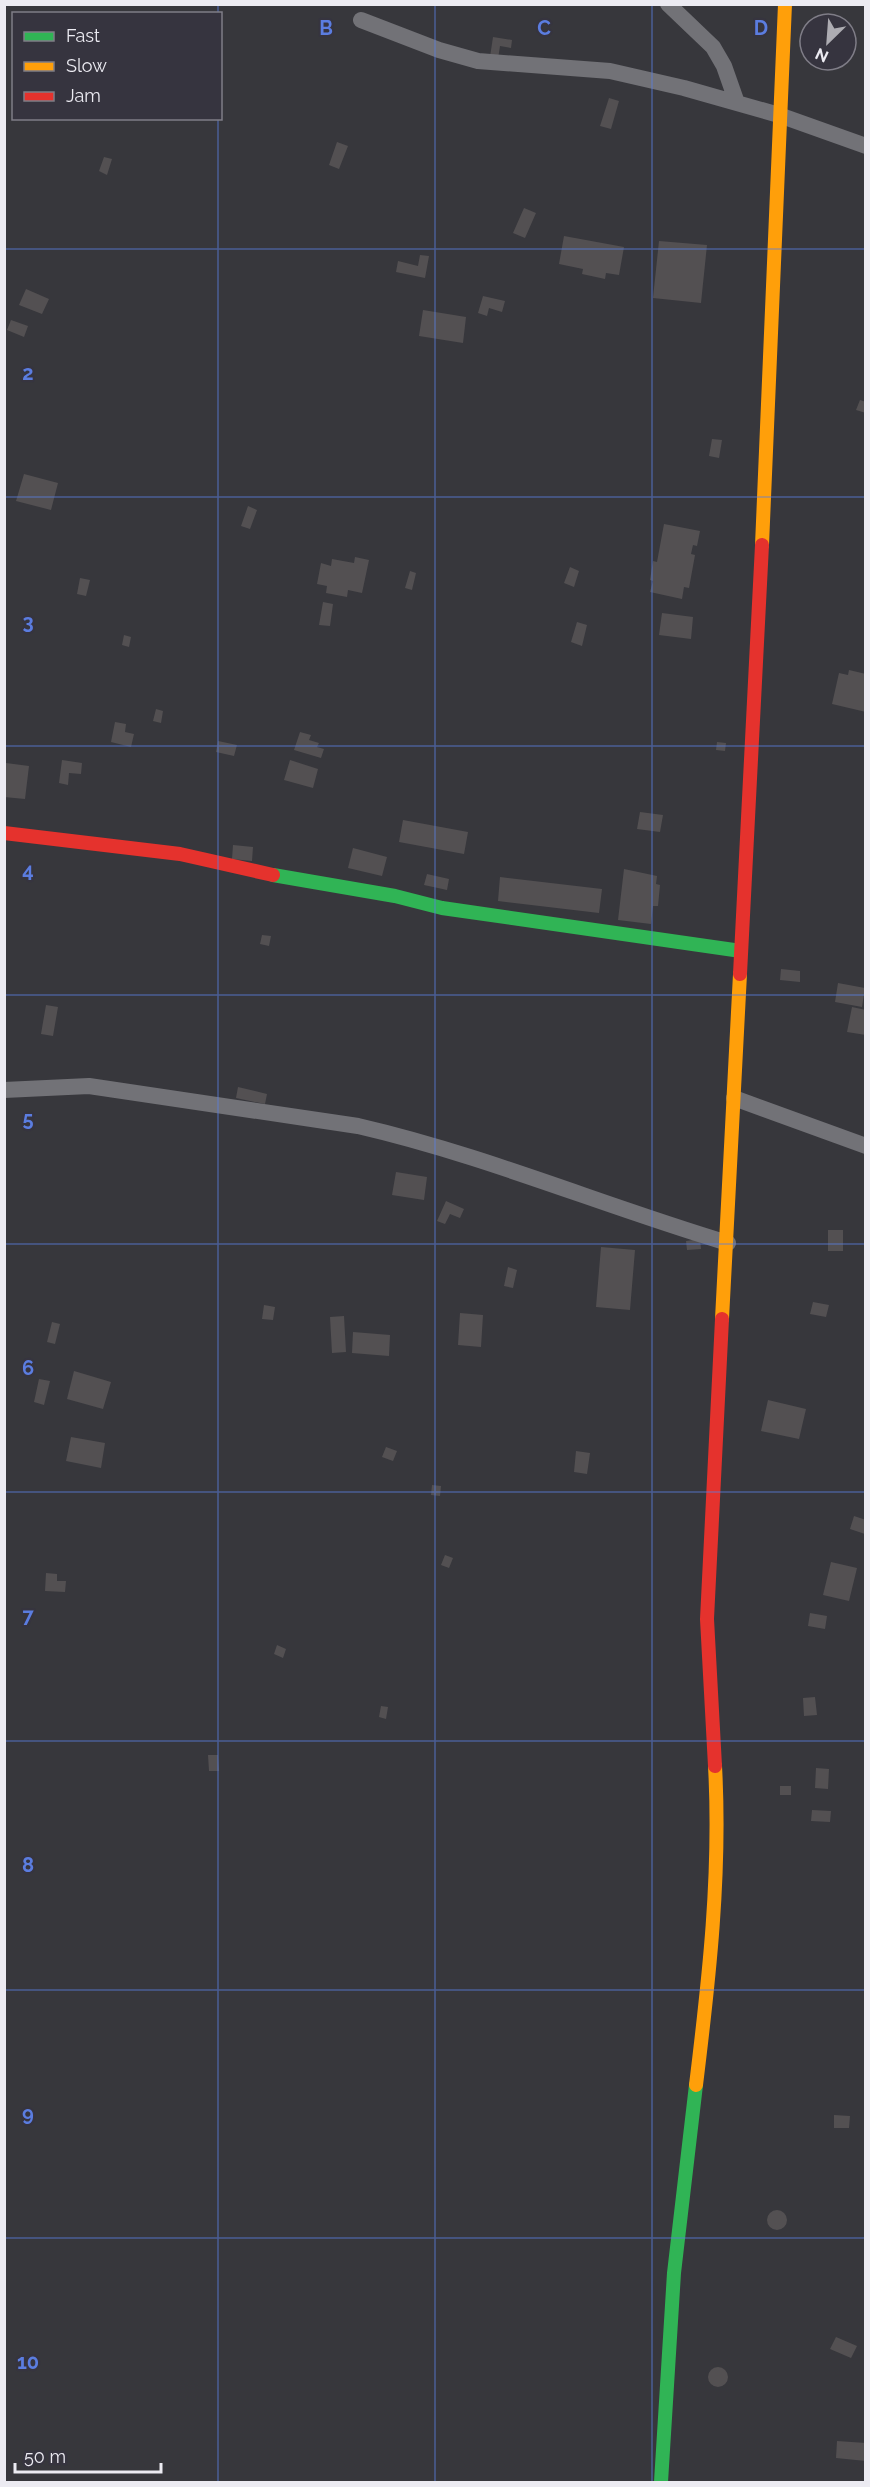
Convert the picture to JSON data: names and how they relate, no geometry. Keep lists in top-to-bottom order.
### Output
{
  "legend": ["Fast", "Slow", "Jam"],
  "scale_bar": "50 m",
  "north": "bottom left",
  "grid": {
    "columns": ["B", "C", "D"],
    "rows": [
      "2",
      "3",
      "4",
      "5",
      "6",
      "7",
      "8",
      "9",
      "10"
    ]
  }
}
